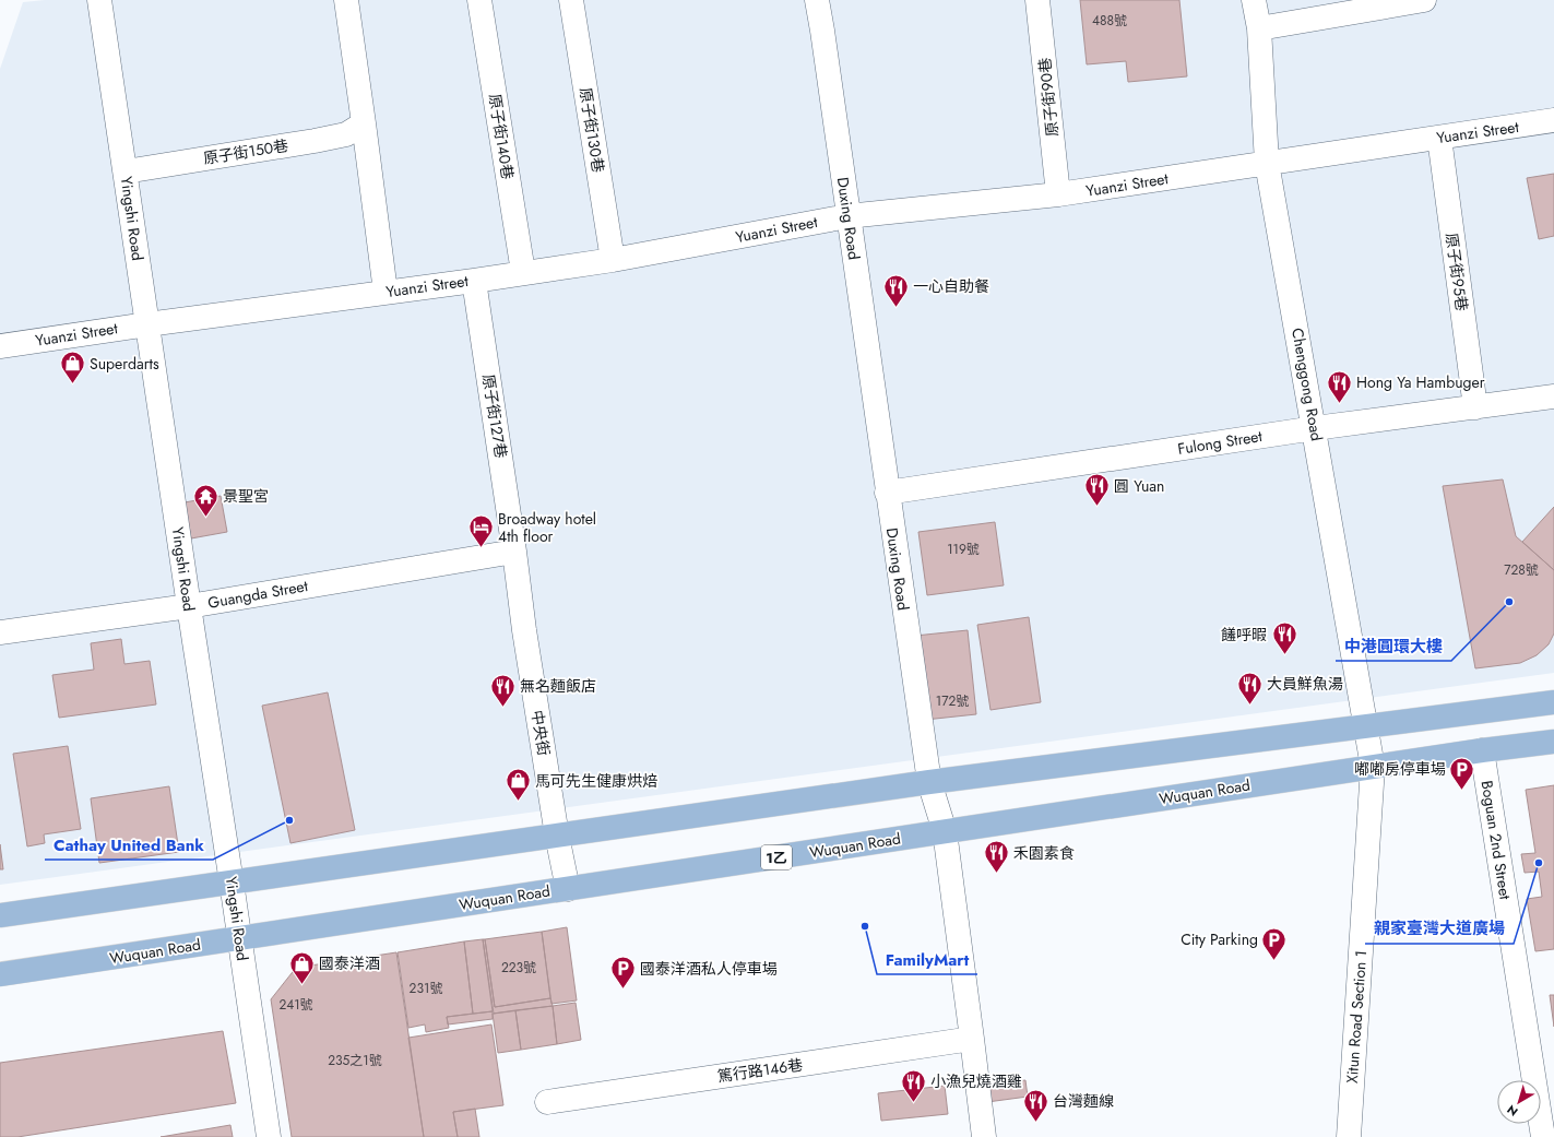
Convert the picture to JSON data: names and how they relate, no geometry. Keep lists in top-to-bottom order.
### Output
{
  "streets": {
    "main road": ["Wuquan Road", "1乙"],
    "street": [
      "原子街90巷",
      "原子街130巷",
      "Yuanzi Street",
      "原子街140巷",
      "原子街150巷",
      "Yingshi Road",
      "Duxing Road",
      "原子街95巷",
      "Chenggong Road",
      "原子街127巷",
      "Fulong Street",
      "Guangda Street",
      "中央街",
      "Boguan 2nd Street",
      "Xitun Road Section 1",
      "篤行路146巷"
    ]
  },
  "crossings": [
    ["原子街90巷", "Yuanzi Street"],
    ["原子街130巷", "Yuanzi Street"],
    ["Yuanzi Street", "原子街140巷"],
    ["Yuanzi Street", "Yingshi Road"],
    ["Yuanzi Street", "Duxing Road"],
    ["Yuanzi Street", "原子街95巷"],
    ["Yuanzi Street", "Chenggong Road"],
    ["Yuanzi Street", "原子街127巷"],
    ["原子街150巷", "Yingshi Road"],
    ["Yingshi Road", "Guangda Street"],
    ["Yingshi Road", "Wuquan Road"],
    ["Duxing Road", "Fulong Street"],
    ["Duxing Road", "Wuquan Road"],
    ["Duxing Road", "篤行路146巷"],
    ["原子街95巷", "Fulong Street"],
    ["Chenggong Road", "Fulong Street"],
    ["Chenggong Road", "Wuquan Road"],
    ["Chenggong Road", "Xitun Road Section 1"],
    ["原子街127巷", "Guangda Street"],
    ["原子街127巷", "中央街"],
    ["Guangda Street", "中央街"],
    ["中央街", "Wuquan Road"],
    ["Wuquan Road", "Boguan 2nd Street"],
    ["Wuquan Road", "Xitun Road Section 1"]
  ],
  "places": {
    "restaurant": [
      "一心自助餐",
      "Hong Ya Hambuger",
      "圓 Yuan",
      "饈呼暇",
      "大員鮮魚湯",
      "無名麵飯店",
      "禾園素食",
      "小漁兒燒酒雞",
      "台灣麵線"
    ],
    "shop": ["Superdarts", "馬可先生健康烘焙", "國泰洋酒"],
    "temple": ["景聖宮"],
    "hotel": ["Broadway hotel 4th floor"],
    "other": [
      "中港圓環大樓",
      "Cathay United Bank",
      "親家臺灣大道廣場",
      "FamilyMart"
    ],
    "parking": ["嘟嘟房停車場", "City Parking", "國泰洋酒私人停車場"]
  },
  "house_numbers": [
    "488號",
    "119號",
    "728號",
    "172號",
    "223號",
    "231號",
    "241號",
    "235之1號"
  ],
  "north": "bottom left"
}
